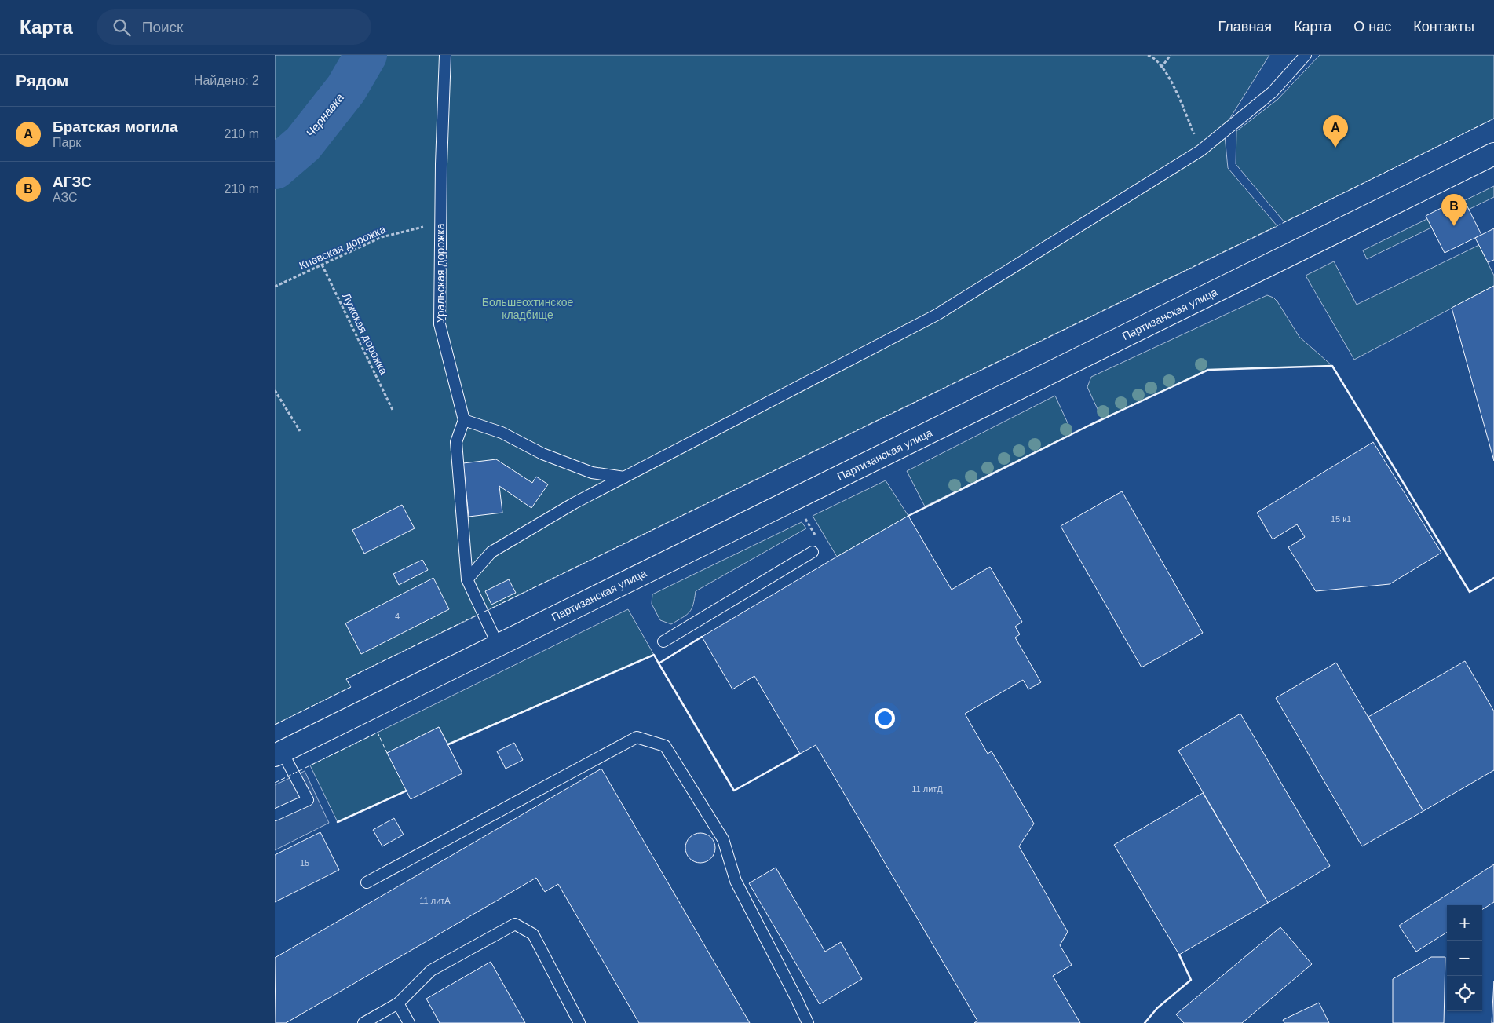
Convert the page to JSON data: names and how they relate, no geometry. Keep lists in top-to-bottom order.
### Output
{
  "streets": {
    "street": ["Партизанская улица"],
    "lane": ["Уральская дорожка"],
    "path": ["Киевская дорожка", "Лужская дорожка"]
  },
  "crossings": [
    ["Киевская дорожка", "Уральская дорожка"],
    ["Киевская дорожка", "Лужская дорожка"]
  ],
  "water": ["Чернавка"],
  "parks": ["Большеохтинское кладбище"],
  "house_numbers": [
    "15 к1",
    "4",
    "11 литД",
    "15",
    "11 литА"
  ],
  "page": {
    "header": "Карта",
    "search": "Поиск",
    "nav": [
      "Главная",
      "Карта",
      "О нас",
      "Контакты"
    ],
    "heading": ["Рядом", "Найдено: 2"],
    "list": [
      {
        "mark": "A",
        "name": "Братская могила",
        "note": "Парк",
        "value": "210 m"
      },
      {
        "mark": "B",
        "name": "АГЗС",
        "note": "АЗС",
        "value": "210 m"
      }
    ],
    "pins": ["A", "B"],
    "map_buttons": ["+", "−"]
  }
}
